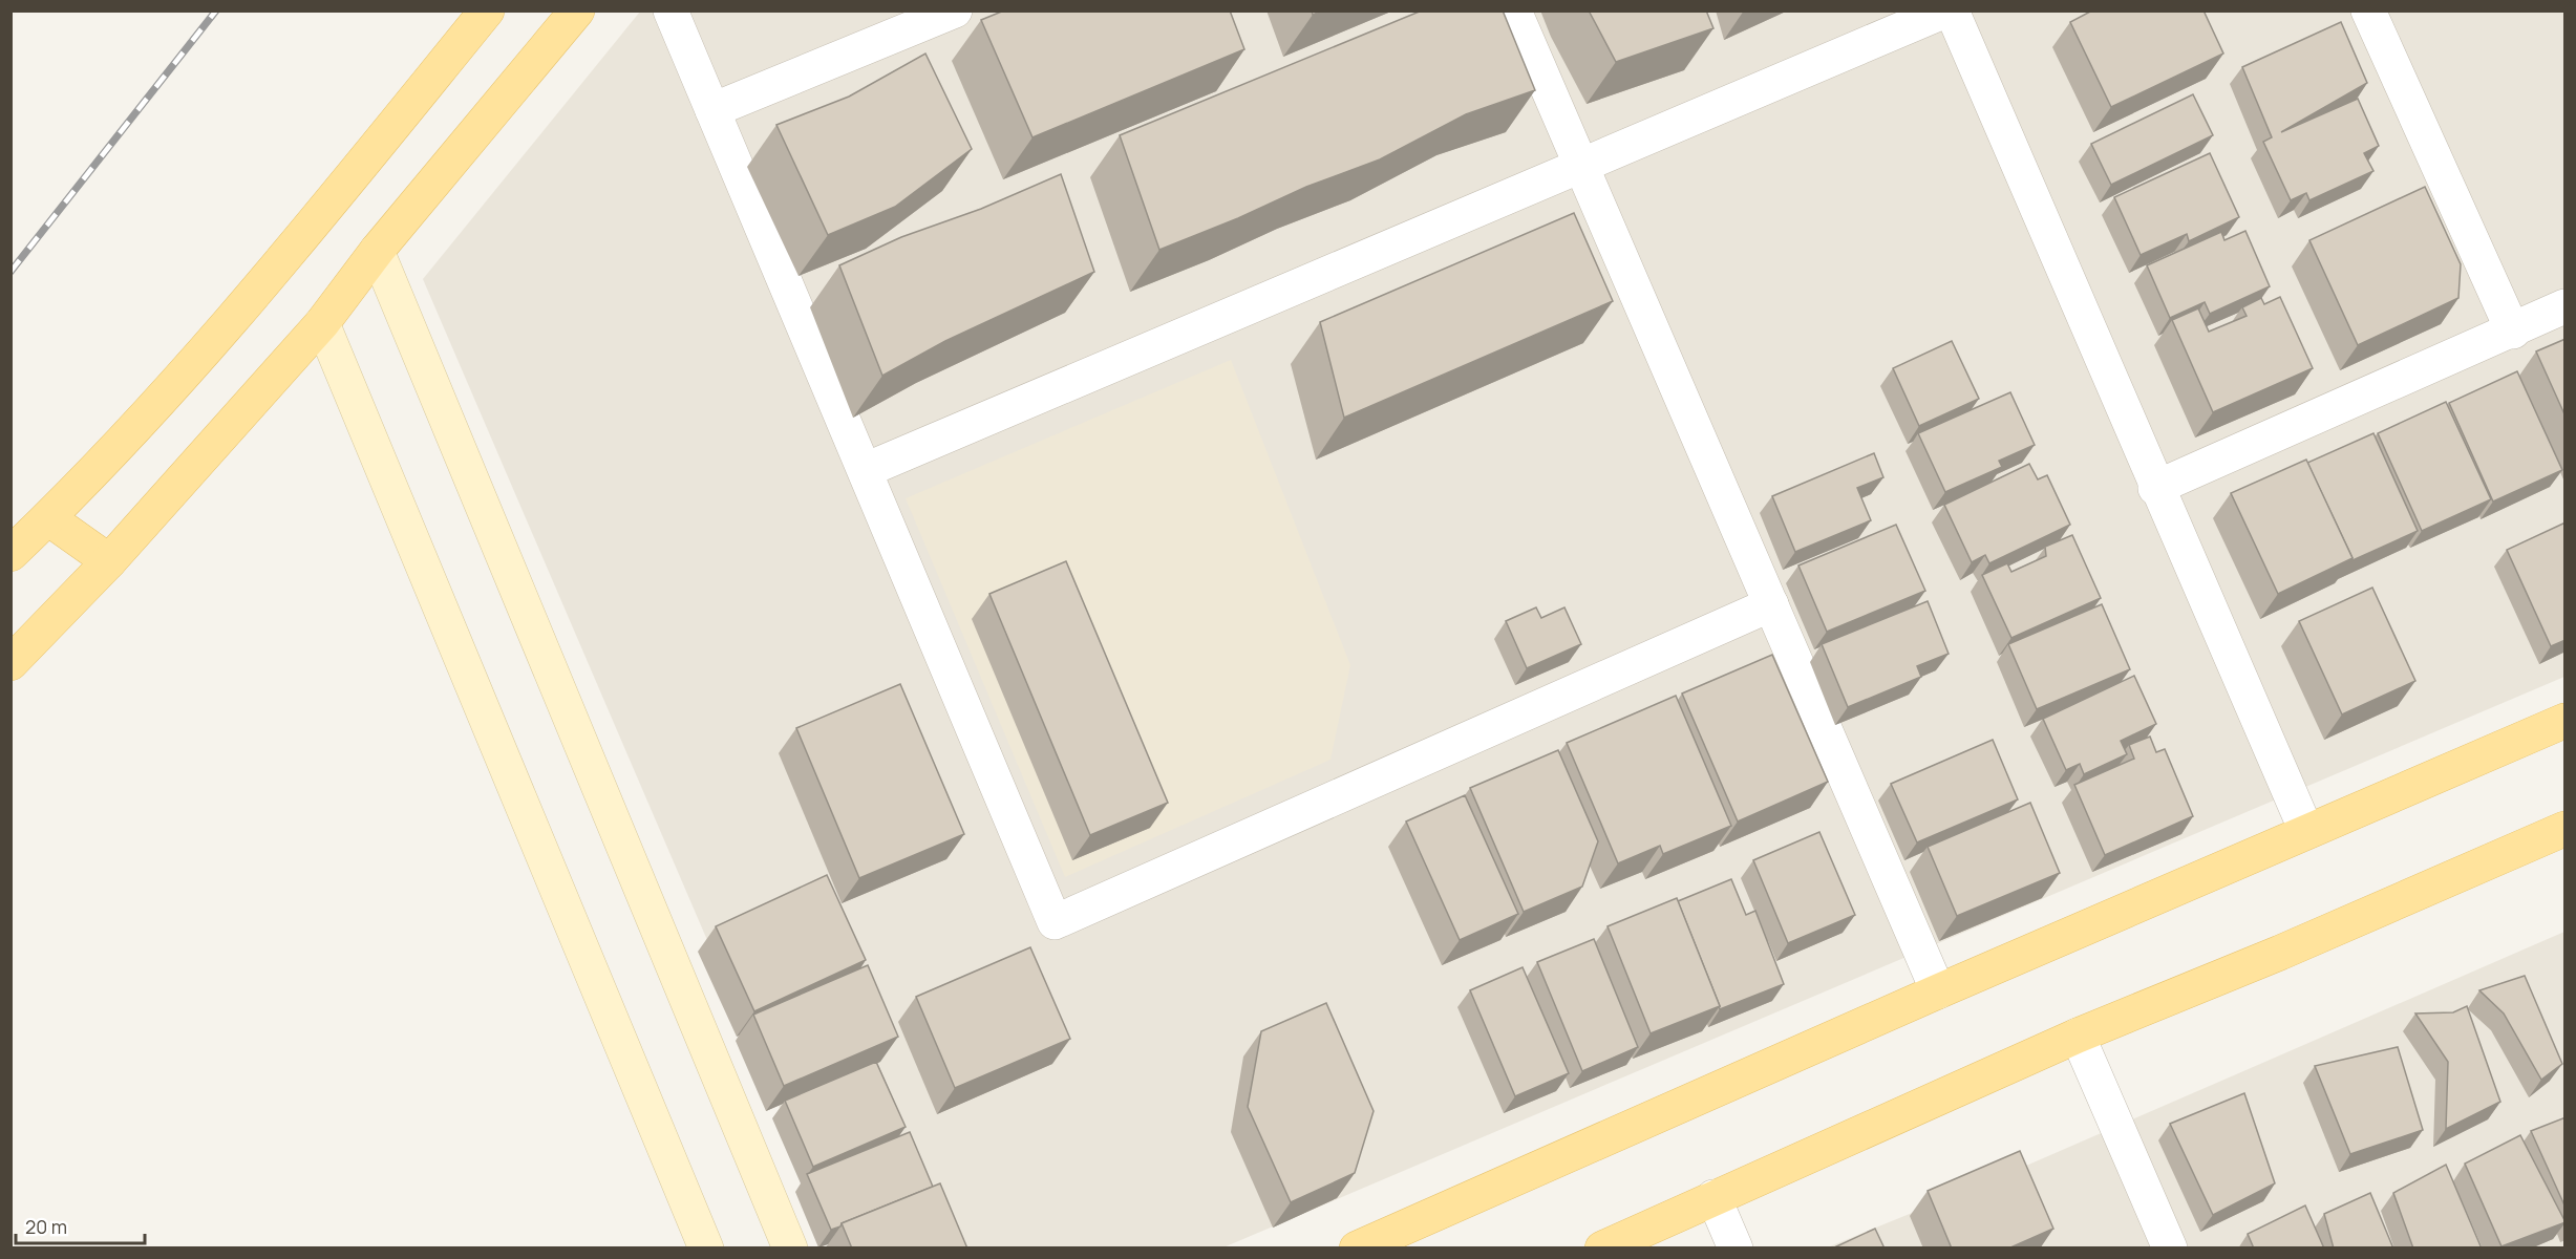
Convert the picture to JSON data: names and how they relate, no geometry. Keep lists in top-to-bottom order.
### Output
{
  "scale_bar": "20 m"
}
